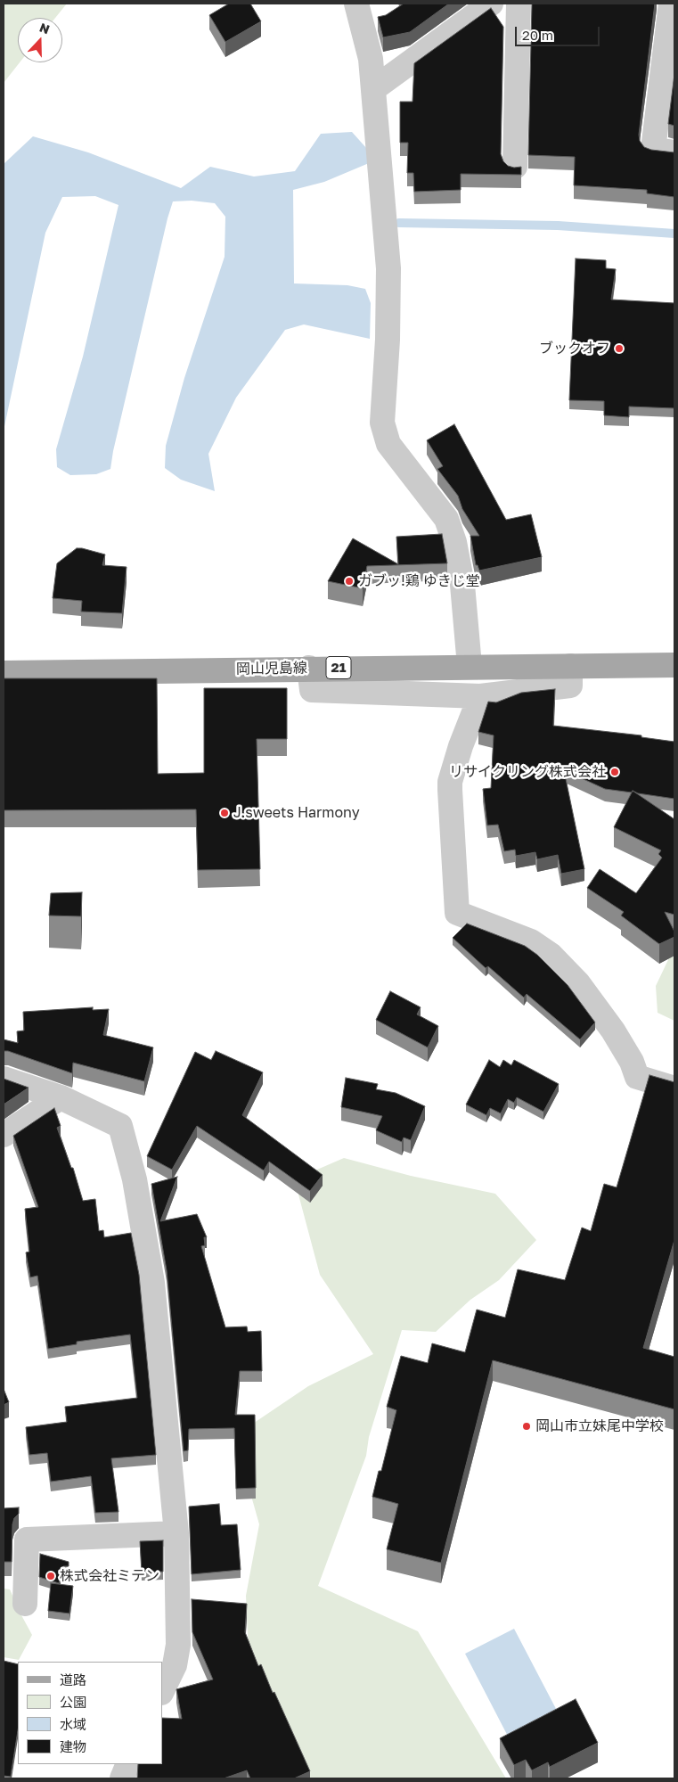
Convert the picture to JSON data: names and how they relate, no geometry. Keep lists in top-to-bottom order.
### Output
{
  "streets": {
    "main road": ["21", "岡山児島線"]
  },
  "places": [
    "ブックオフ",
    "ガブッ!鶏 ゆきじ堂",
    "リサイクリング株式会社",
    "J.sweets Harmony",
    "岡山市立妹尾中学校",
    "株式会社ミテン"
  ],
  "legend": [
    "道路",
    "公園",
    "水域",
    "建物"
  ],
  "scale_bar": "20 m",
  "north": "top"
}
